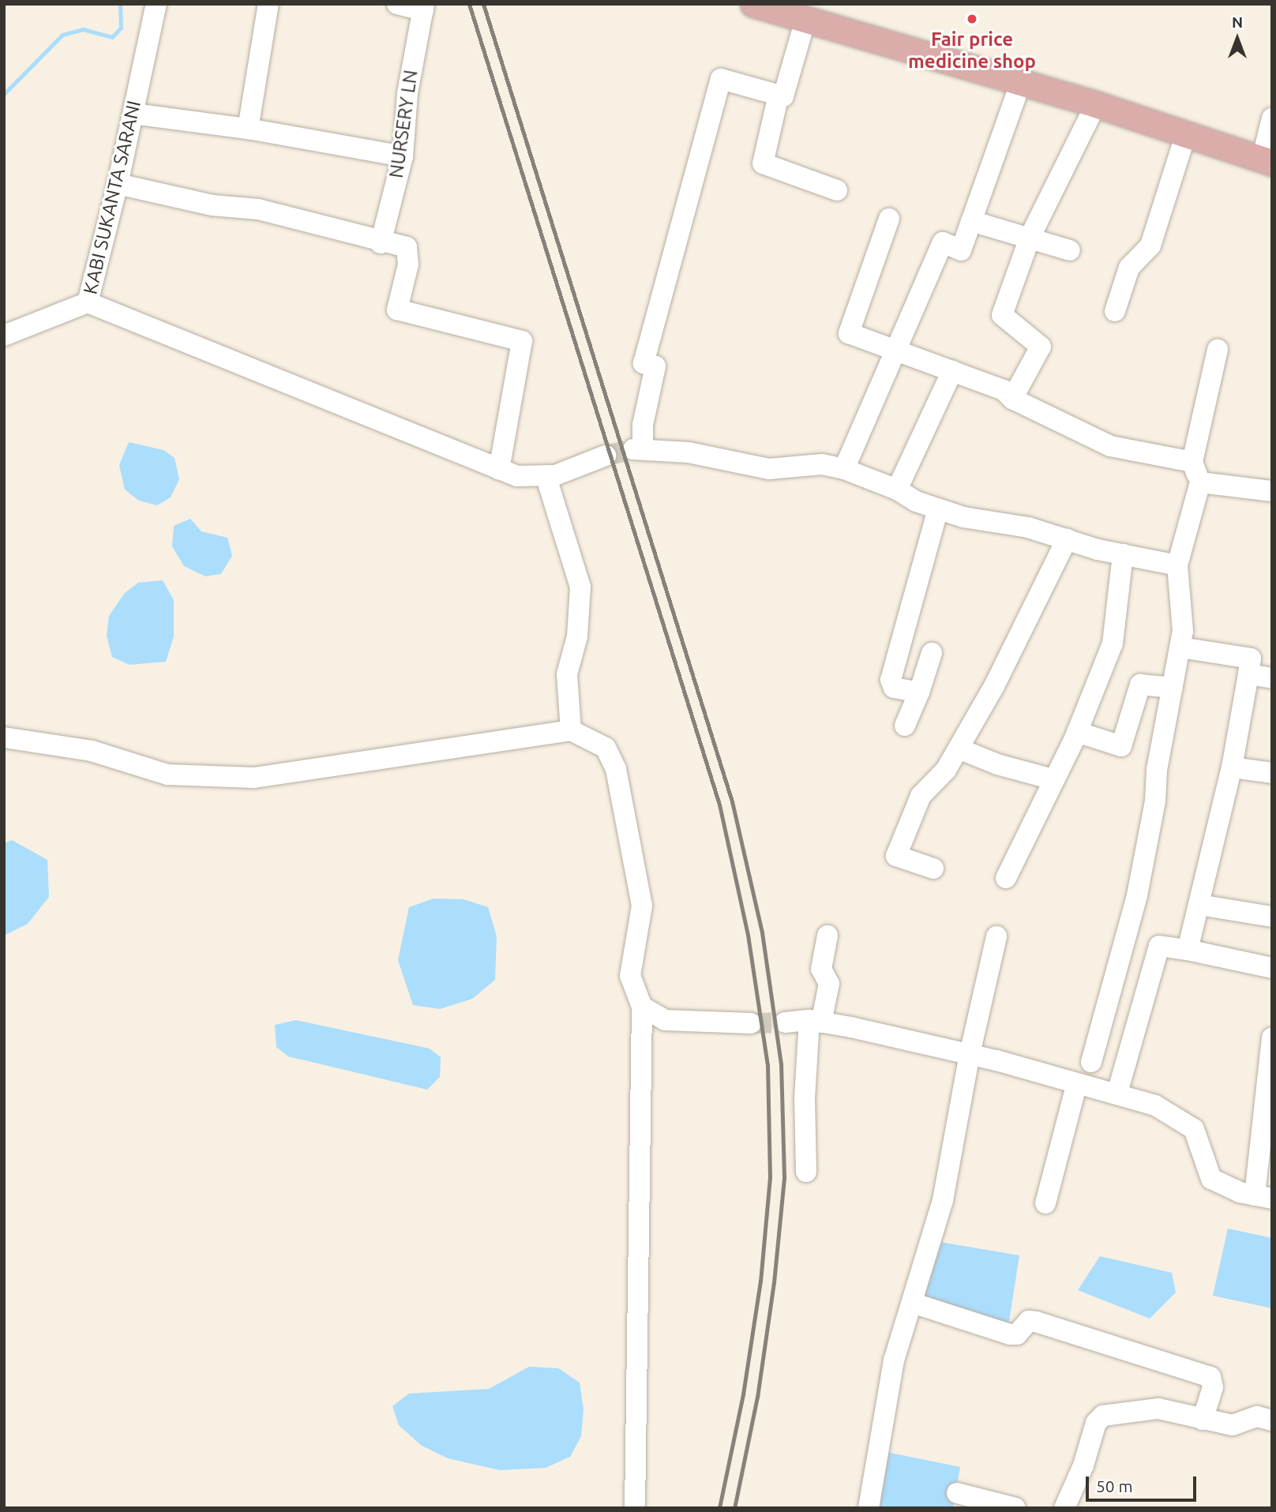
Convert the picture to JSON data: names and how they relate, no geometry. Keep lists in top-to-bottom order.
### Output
{
  "streets": {
    "street": ["NURSERY LN", "KABI SUKANTA SARANI"]
  },
  "places": ["Fair price medicine shop"],
  "scale_bar": "50 m",
  "north": "top"
}
